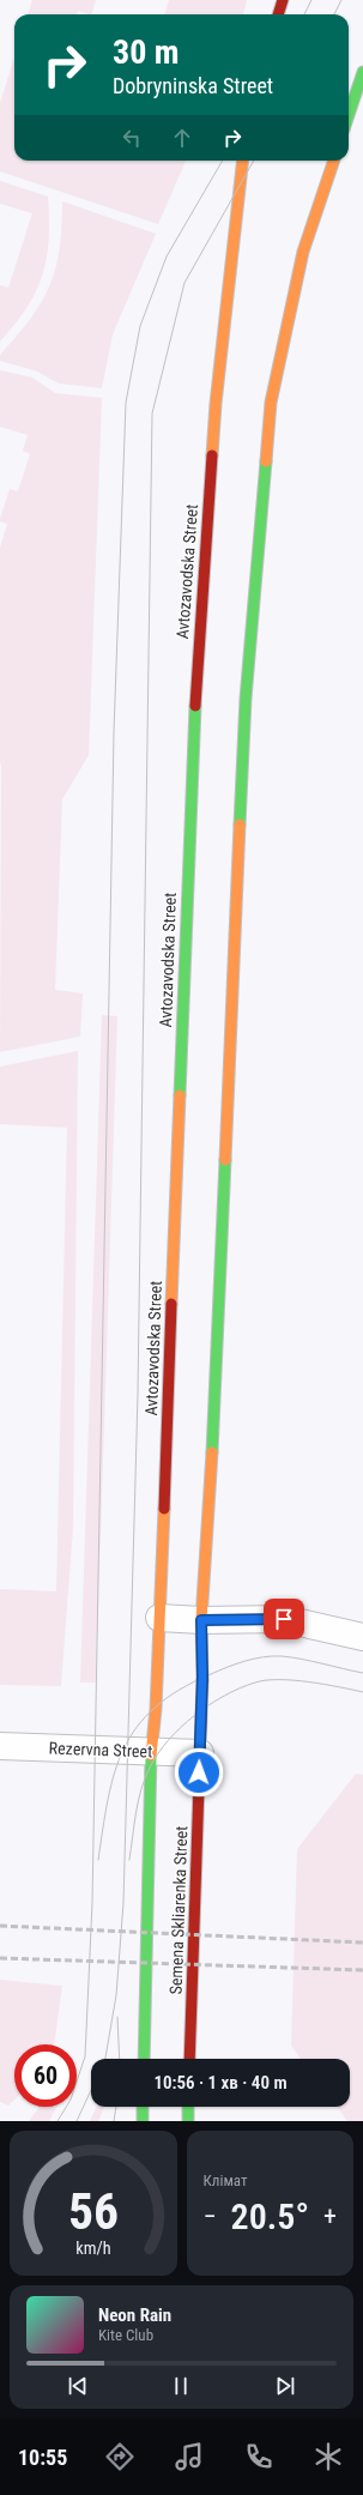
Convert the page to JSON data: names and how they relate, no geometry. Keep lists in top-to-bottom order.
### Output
{
  "streets": {
    "main road": ["Avtozavodska Street", "Semena Skliarenka Street"],
    "street": ["Rezervna Street"]
  },
  "crossings": [
    ["Avtozavodska Street", "Rezervna Street"],
    ["Avtozavodska Street", "Semena Skliarenka Street"],
    ["Rezervna Street", "Semena Skliarenka Street"]
  ],
  "page": {
    "turn": ["30 m", "Dobryninska Street"],
    "limit": "60",
    "trip": "10:56 · 1 хв · 40 m",
    "tile": "Клімат",
    "heat": ["−", "20.5°", "+"],
    "song": ["Neon Rain", "Kite Club"],
    "tabs": "10:55",
    "gauge": ["56", "km/h"]
  }
}
